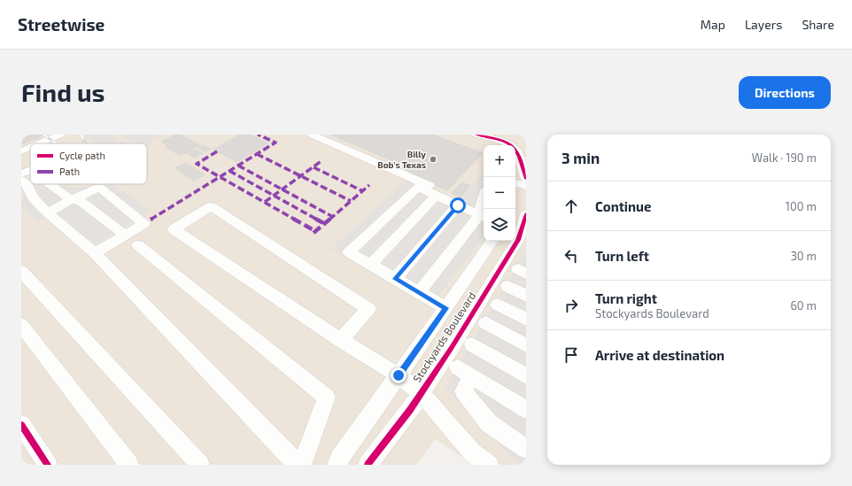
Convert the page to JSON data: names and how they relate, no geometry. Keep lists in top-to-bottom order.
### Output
{
  "streets": {
    "street": ["Stockyards Boulevard"]
  },
  "places": ["Billy Bob's Texas"],
  "legend": ["Cycle path", "Path"],
  "page": {
    "header": "Streetwise",
    "nav": ["Map", "Layers", "Share"],
    "buttons": "Directions",
    "title": "Find us",
    "heading": ["3 min", "Walk · 190 m"],
    "map_buttons": ["+", "−"],
    "list": [
      ["Continue", "100 m"],
      ["Turn left", "30 m"],
      ["Turn right", "Stockyards Boulevard", "60 m"],
      "Arrive at destination"
    ]
  }
}
